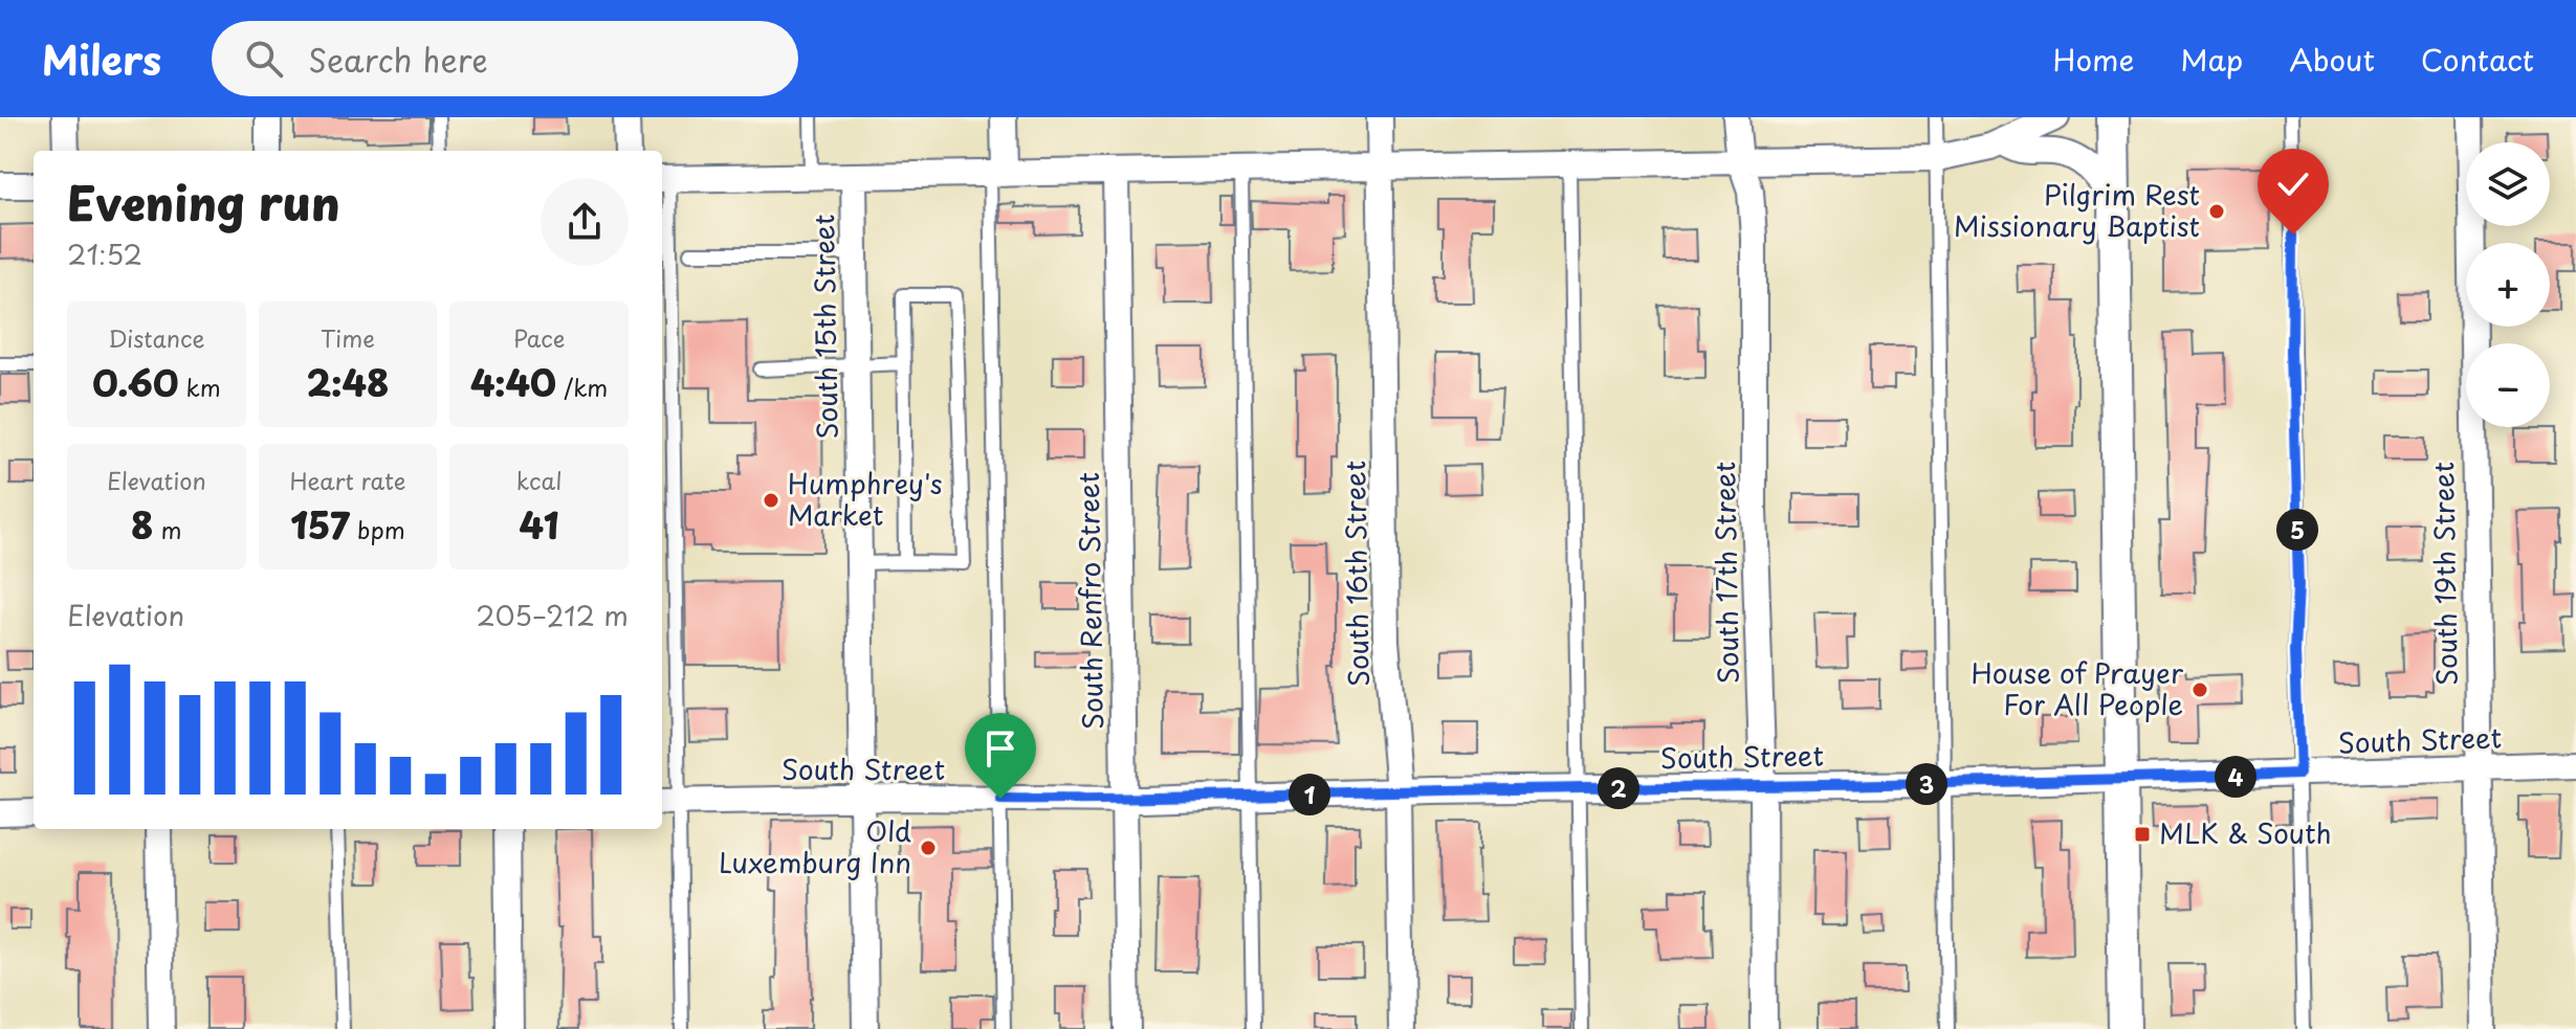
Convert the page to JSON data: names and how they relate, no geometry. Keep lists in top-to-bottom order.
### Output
{
  "streets": {
    "street": [
      "South 15th Street",
      "South 17th Street",
      "South 16th Street",
      "South 19th Street",
      "South Renfro Street",
      "South Street"
    ]
  },
  "crossings": [
    ["South 15th Street", "South Street"],
    ["South 17th Street", "South Street"],
    ["South 16th Street", "South Street"],
    ["South 19th Street", "South Street"],
    ["South Renfro Street", "South Street"]
  ],
  "places": {
    "other": [
      "Pilgrim Rest Missionary Baptist",
      "Humphrey's Market",
      "House of Prayer For All People",
      "Old Luxemburg Inn"
    ],
    "transit": ["MLK & South"]
  },
  "page": {
    "header": "Milers",
    "search": "Search here",
    "nav": [
      "Home",
      "Map",
      "About",
      "Contact"
    ],
    "map_buttons": ["+", "−"],
    "heading": ["Evening run", "21:52"],
    "stats": [
      ["Distance", "0.60 km"],
      ["Time", "2:48"],
      ["Pace", "4:40 /km"],
      ["Elevation", "8 m"],
      ["Heart rate", "157 bpm"],
      ["kcal", "41"]
    ],
    "pins": [
      "5",
      "4",
      "3",
      "2",
      "1"
    ],
    "chart": ["Elevation", "205–212 m"]
  }
}
